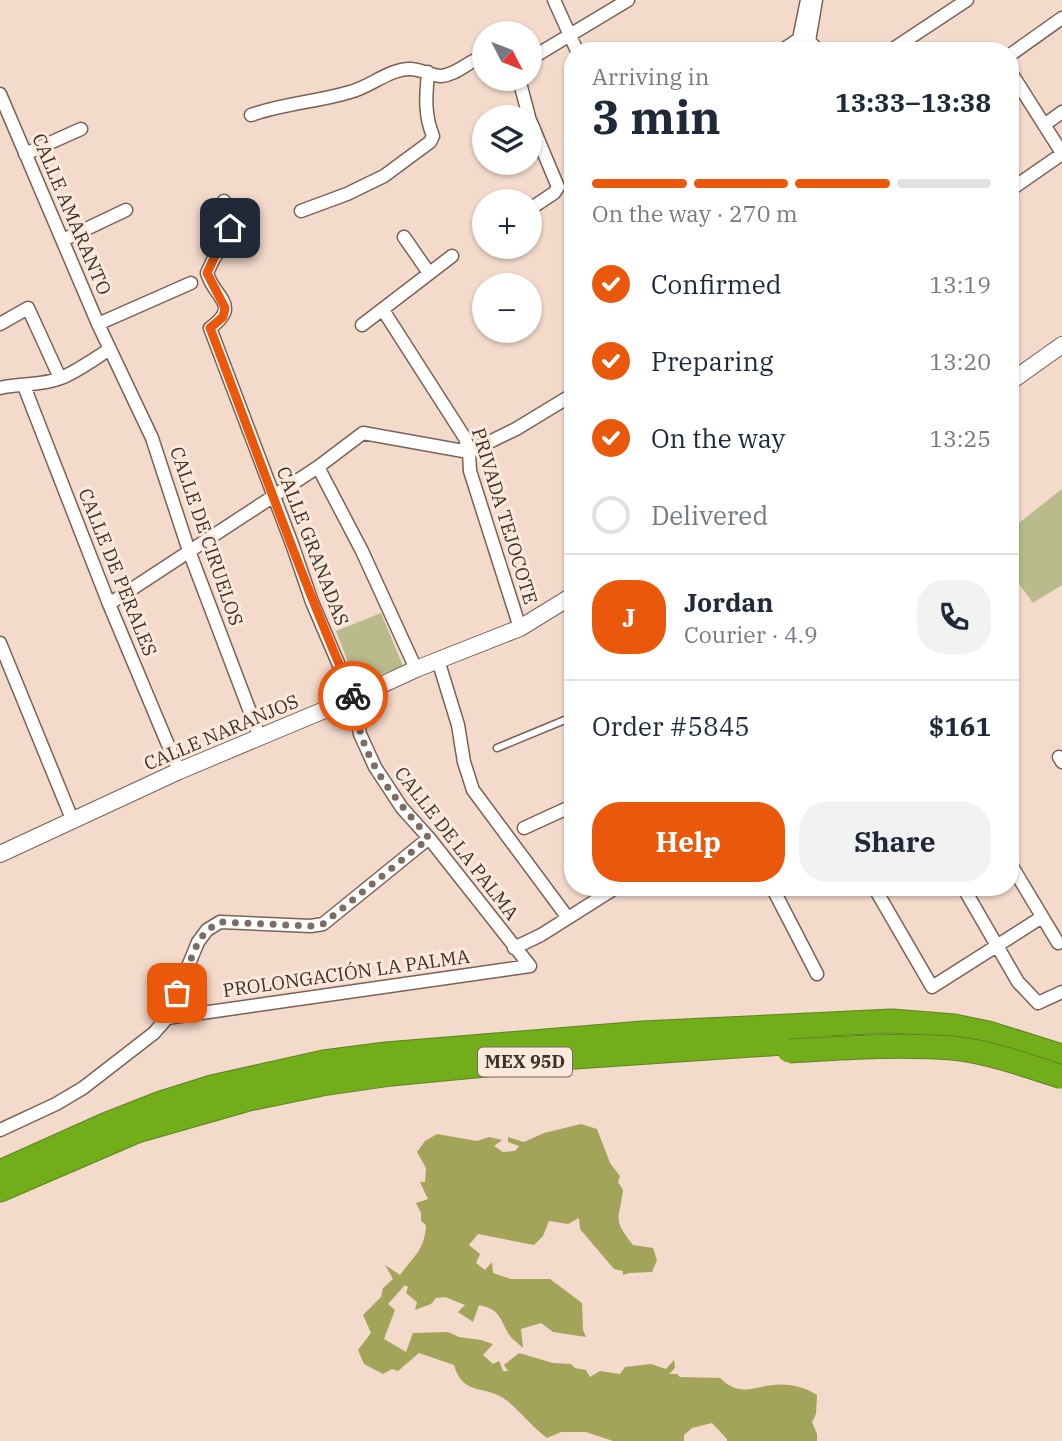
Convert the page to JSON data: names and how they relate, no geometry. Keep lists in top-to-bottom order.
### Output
{
  "streets": {
    "highway": ["MEX 95D"],
    "street": [
      "CALLE AMARANTO",
      "PRIVADA TEJOCOTE",
      "CALLE DE CIRUELOS",
      "CALLE GRANADAS",
      "CALLE DE PERALES",
      "CALLE NARANJOS",
      "CALLE DE LA PALMA",
      "PROLONGACIÓN LA PALMA"
    ]
  },
  "crossings": [
    ["CALLE AMARANTO", "CALLE DE CIRUELOS"],
    ["PRIVADA TEJOCOTE", "CALLE NARANJOS"],
    ["CALLE DE CIRUELOS", "CALLE NARANJOS"],
    ["CALLE GRANADAS", "CALLE NARANJOS"],
    ["CALLE GRANADAS", "CALLE DE LA PALMA"],
    ["CALLE DE PERALES", "CALLE NARANJOS"],
    ["CALLE NARANJOS", "CALLE DE LA PALMA"],
    ["CALLE DE LA PALMA", "PROLONGACIÓN LA PALMA"]
  ],
  "north": "bottom right",
  "page": {
    "map_buttons": ["+", "−"],
    "heading": ["3 min", "Arriving in", "13:33–13:38"],
    "panel": [
      "Jordan",
      "Courier · 4.9",
      "Order #5845",
      "$161"
    ],
    "bar": "On the way · 270 m",
    "list": [
      ["Confirmed", "13:19"],
      ["Preparing", "13:20"],
      ["On the way", "13:25"],
      "Delivered"
    ],
    "round": "J",
    "buttons": ["Help", "Share"]
  }
}
